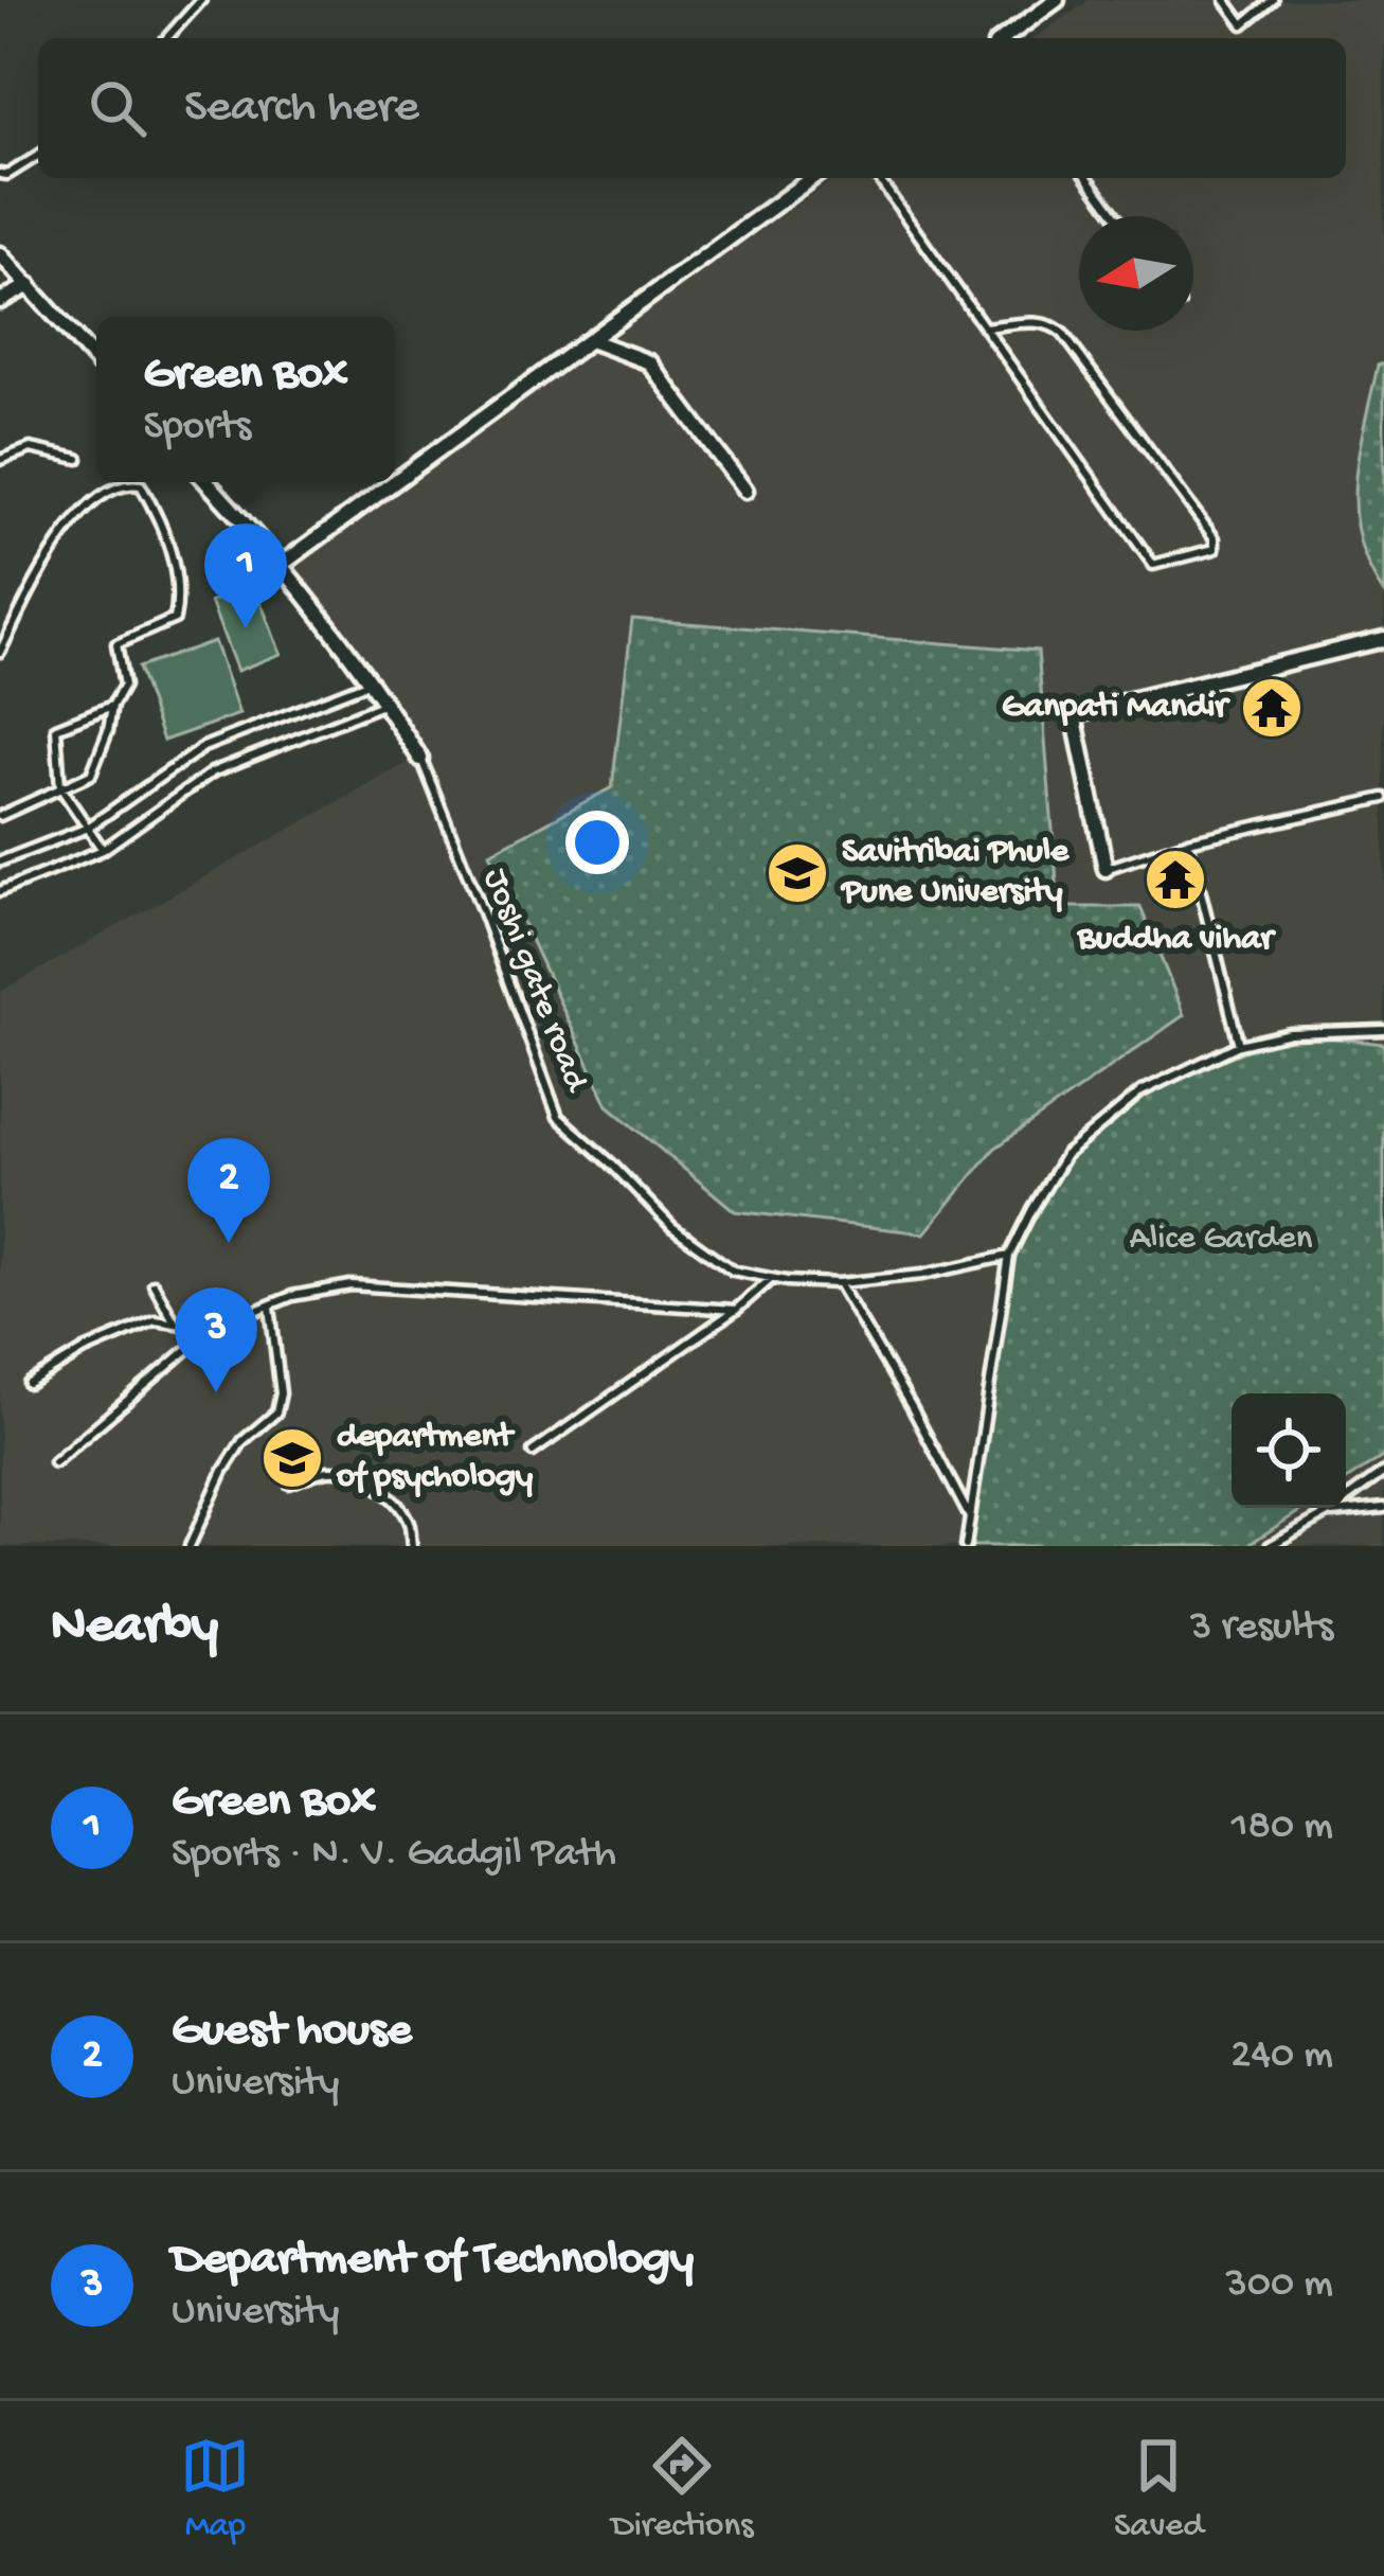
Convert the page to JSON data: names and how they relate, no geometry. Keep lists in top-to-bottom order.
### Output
{
  "streets": {
    "lane": ["Joshi gate road"]
  },
  "parks": ["Alice Garden"],
  "places": {
    "temple": ["Ganpati Mandir", "Buddha vihar"],
    "school or university": ["Savitribai Phule Pune University", "department of psychology"]
  },
  "north": "left",
  "page": {
    "search": "Search here",
    "popup": ["Green Box", "Sports"],
    "pins": ["1", "2", "3"],
    "heading": ["Nearby", "3 results"],
    "list": [
      {
        "mark": "1",
        "name": "Green Box",
        "note": "Sports · N. V. Gadgil Path",
        "value": "180 m"
      },
      {
        "mark": "2",
        "name": "Guest house",
        "note": "University",
        "value": "240 m"
      },
      {
        "mark": "3",
        "name": "Department of Technology",
        "note": "University",
        "value": "300 m"
      }
    ],
    "nav": ["Map", "Directions", "Saved"]
  }
}
